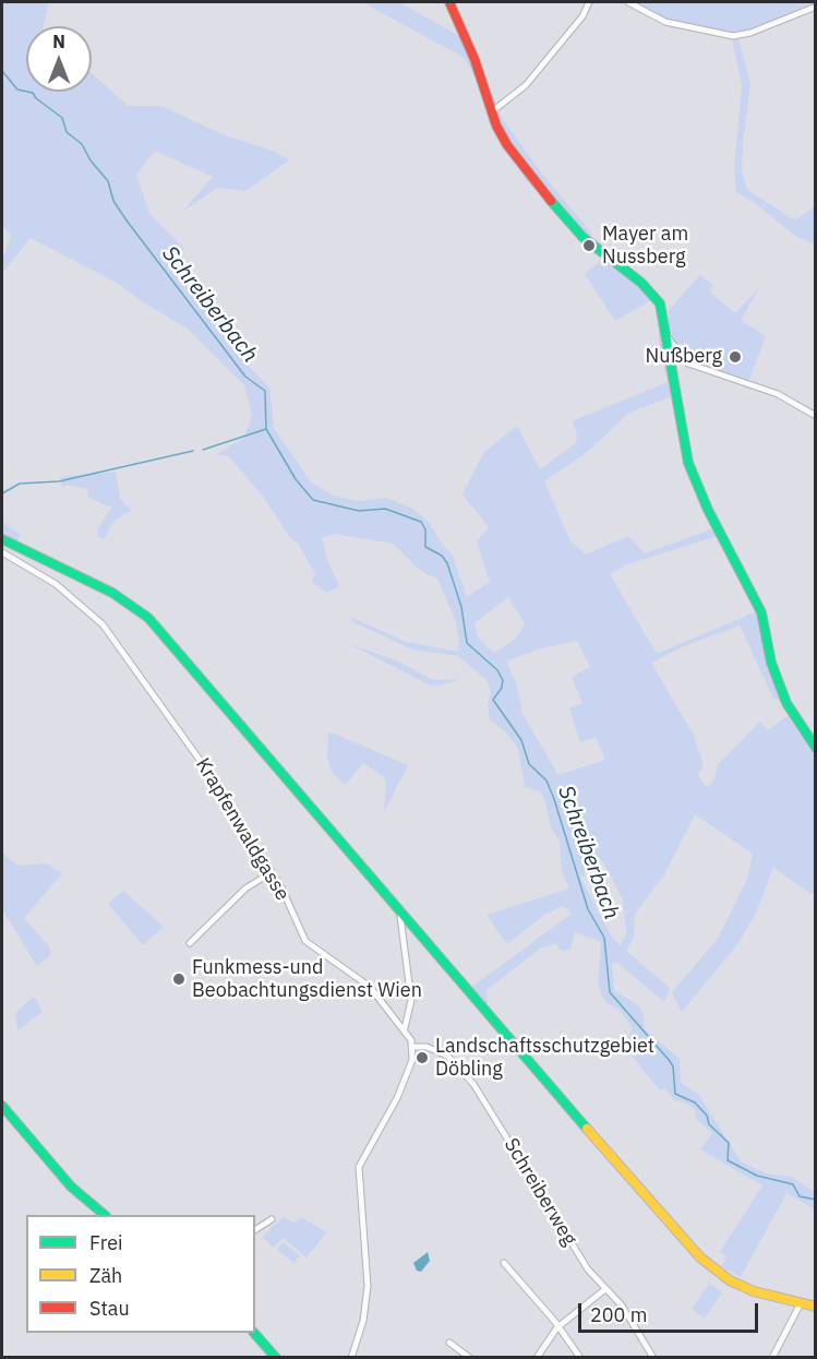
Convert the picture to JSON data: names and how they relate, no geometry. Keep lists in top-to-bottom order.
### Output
{
  "streets": {
    "street": ["Krapfenwaldgasse", "Schreiberweg"]
  },
  "crossings": [
    ["Krapfenwaldgasse", "Schreiberweg"]
  ],
  "water": ["Schreiberbach"],
  "places": [
    "Mayer am Nussberg",
    "Nußberg",
    "Funkmess-und Beobachtungsdienst Wien",
    "Landschaftsschutzgebiet Döbling"
  ],
  "legend": ["Frei", "Zäh", "Stau"],
  "scale_bar": "200 m",
  "north": "top"
}
